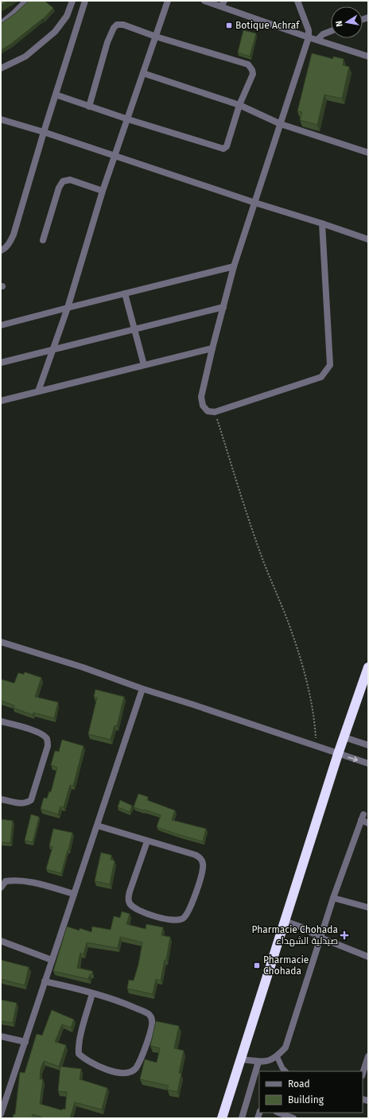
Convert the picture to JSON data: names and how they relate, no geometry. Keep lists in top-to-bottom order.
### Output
{
  "places": {
    "transit": ["Botique Achraf", "Pharmacie Chohada"],
    "health": ["Pharmacie Chohada صيدلية الشهداء"]
  },
  "legend": ["Road", "Building"],
  "north": "left"
}
